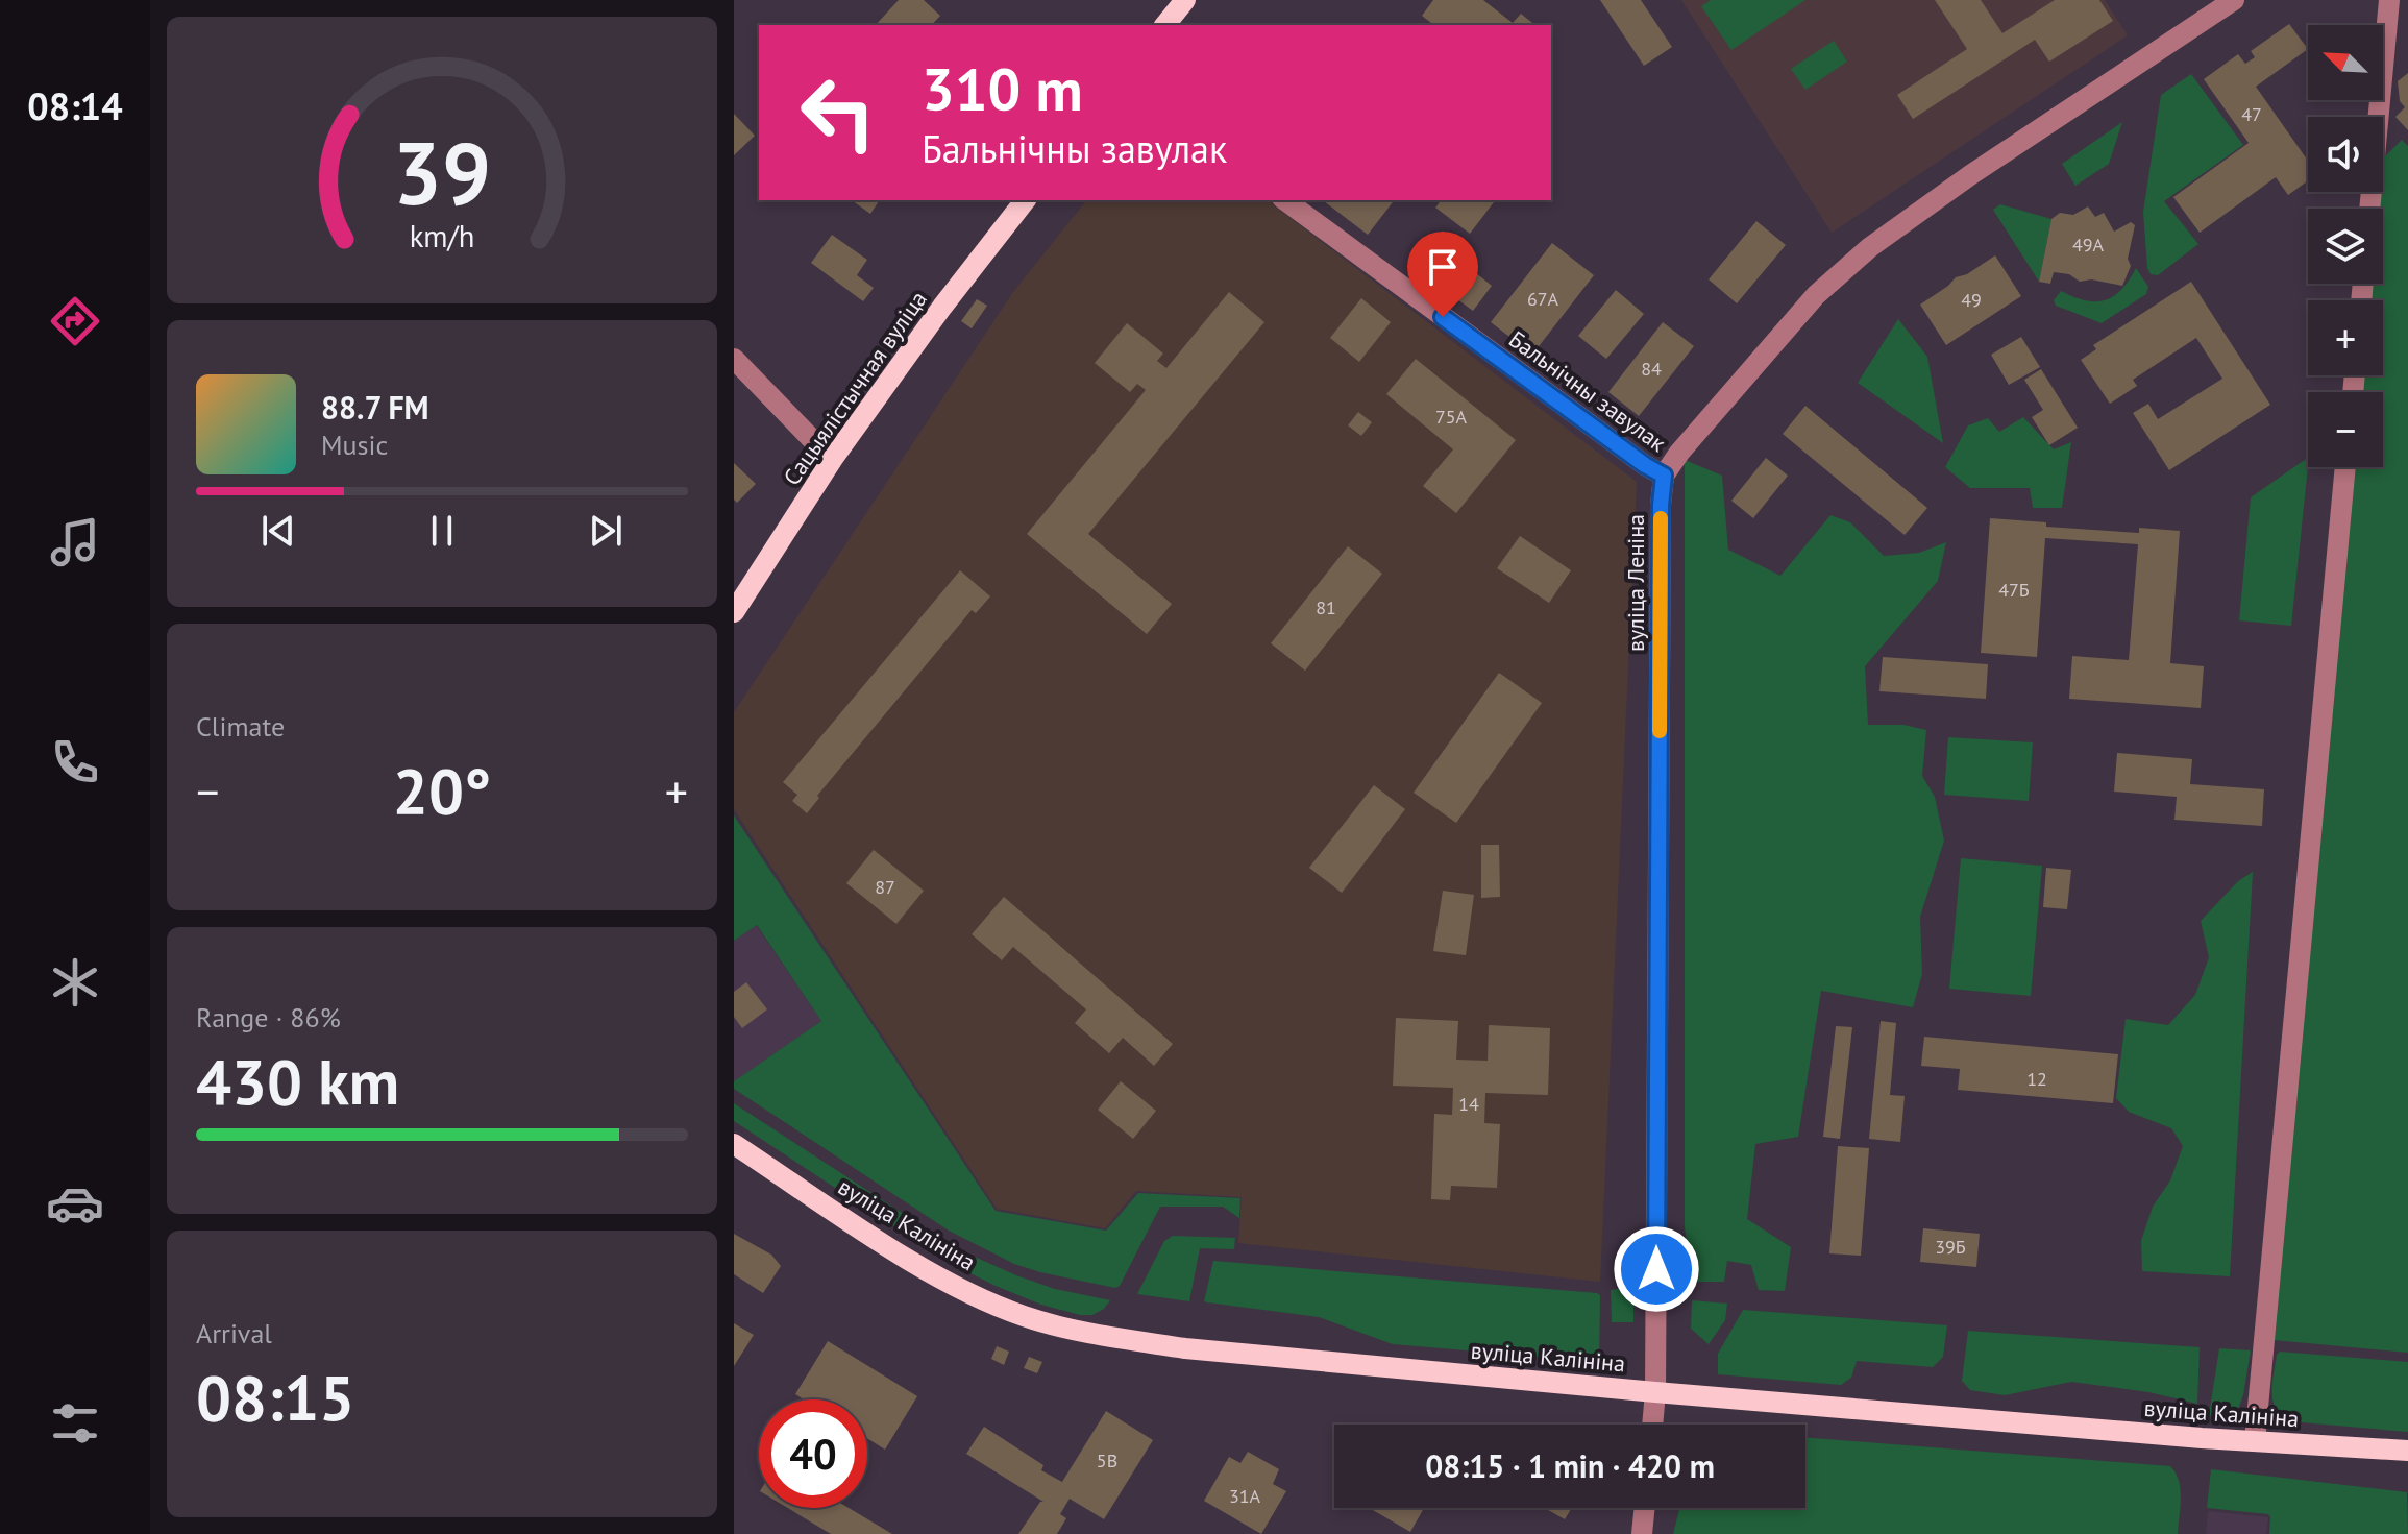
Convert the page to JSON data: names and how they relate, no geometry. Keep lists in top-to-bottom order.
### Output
{
  "streets": {
    "main road": ["Сацыялістычная вуліца", "вуліца Калініна"],
    "street": ["Бальнічны завулак", "вуліца Леніна"]
  },
  "crossings": [
    ["Бальнічны завулак", "вуліца Леніна"],
    ["вуліца Леніна", "вуліца Калініна"]
  ],
  "house_numbers": [
    "47",
    "49А",
    "67А",
    "49",
    "84",
    "75А",
    "47Б",
    "81",
    "87",
    "12",
    "14",
    "39Б",
    "5В",
    "31А"
  ],
  "north": "top left",
  "page": {
    "tabs": "08:14",
    "map_buttons": ["+", "−"],
    "turn": ["310 m", "Бальнічны завулак"],
    "song": ["88.7 FM", "Music"],
    "tile": [
      "Climate",
      ["Range · 86%", "430 km"],
      ["Arrival", "08:15"]
    ],
    "heat": ["−", "20°", "+"],
    "limit": "40",
    "trip": "08:15 · 1 min · 420 m",
    "gauge": ["39", "km/h"]
  }
}
